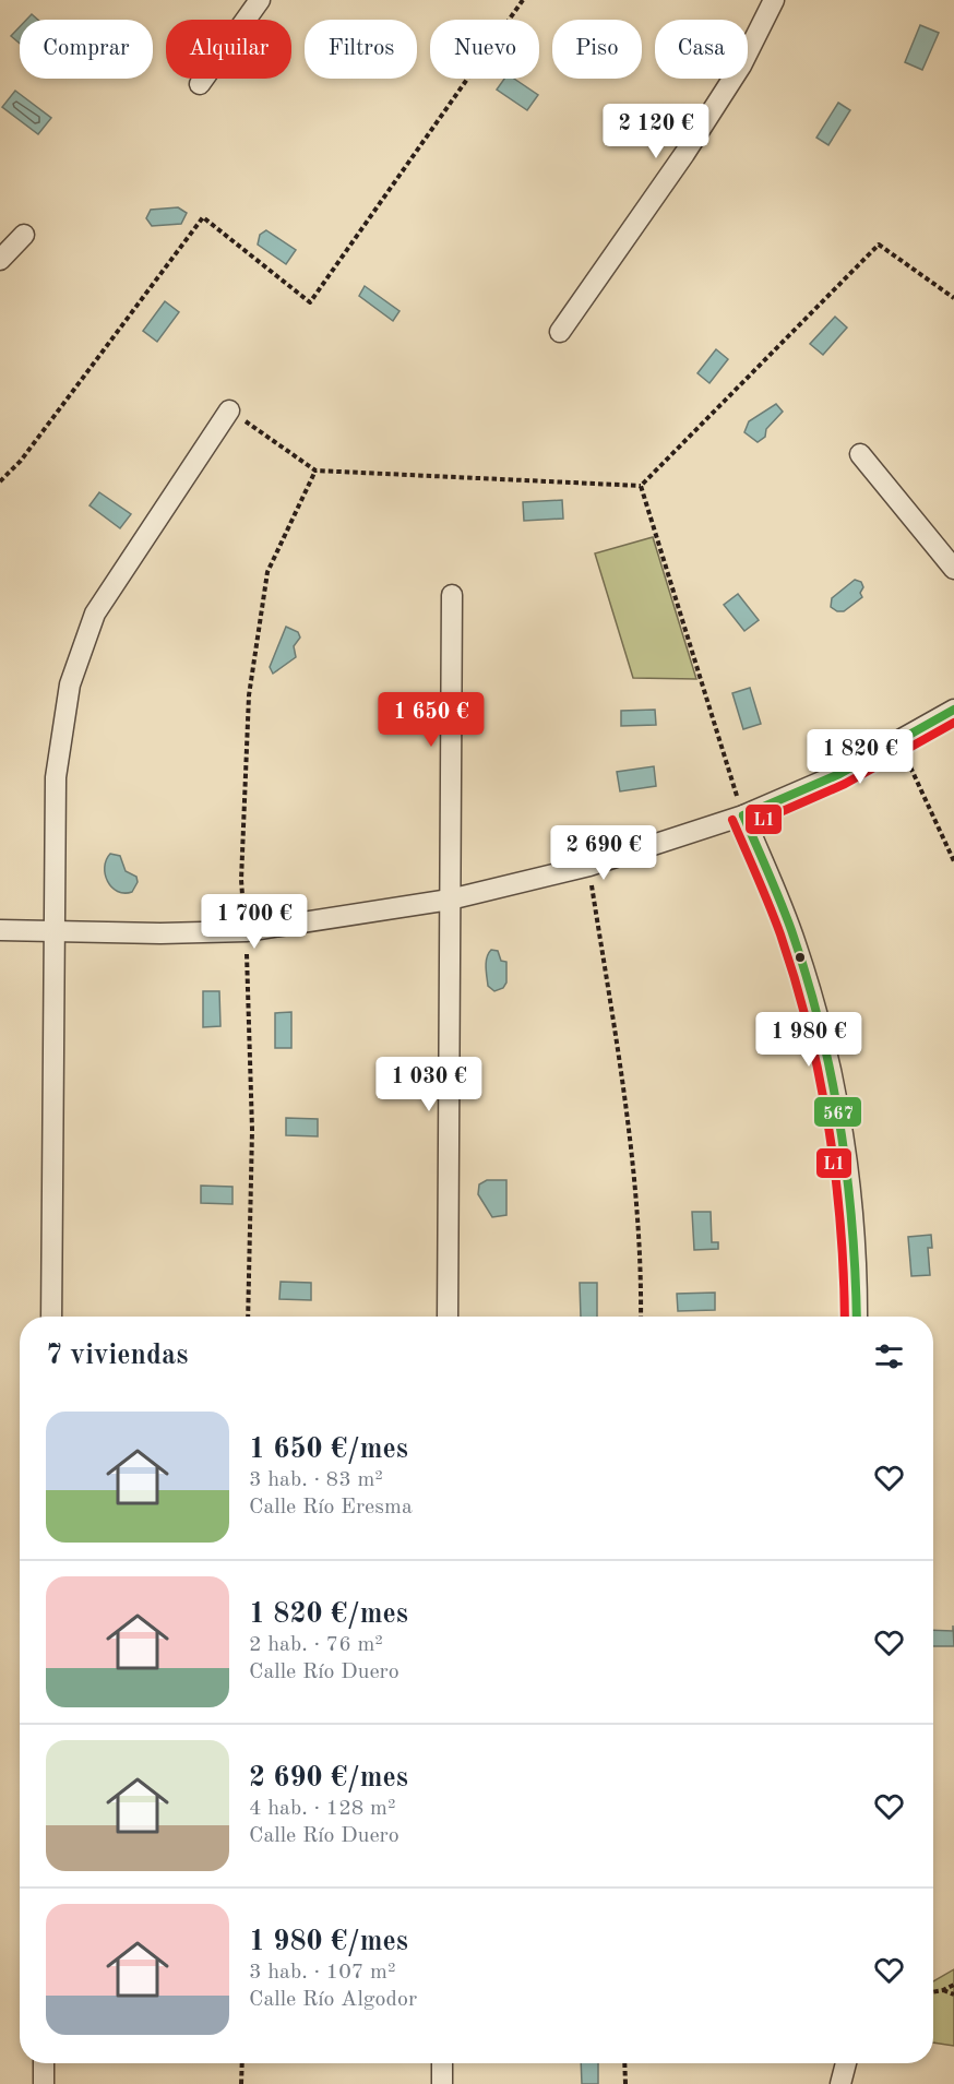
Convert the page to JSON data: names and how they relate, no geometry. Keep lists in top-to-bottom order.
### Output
{
  "lines": ["transit line 567", "transit line L1"],
  "page": {
    "chip": [
      "Comprar",
      "Alquilar",
      "Filtros",
      "Nuevo",
      "Piso",
      "Casa"
    ],
    "price": [
      "2 120 €",
      "1 650 €",
      "1 820 €",
      "2 690 €",
      "1 700 €",
      "1 980 €",
      "1 030 €"
    ],
    "heading": "7 viviendas",
    "list": [
      {
        "name": "1 650 €/mes",
        "note": "3 hab. · 83 m² · Calle Río Eresma"
      },
      {
        "name": "1 820 €/mes",
        "note": "2 hab. · 76 m² · Calle Río Duero"
      },
      {
        "name": "2 690 €/mes",
        "note": "4 hab. · 128 m² · Calle Río Duero"
      },
      {
        "name": "1 980 €/mes",
        "note": "3 hab. · 107 m² · Calle Río Algodor"
      }
    ]
  }
}
